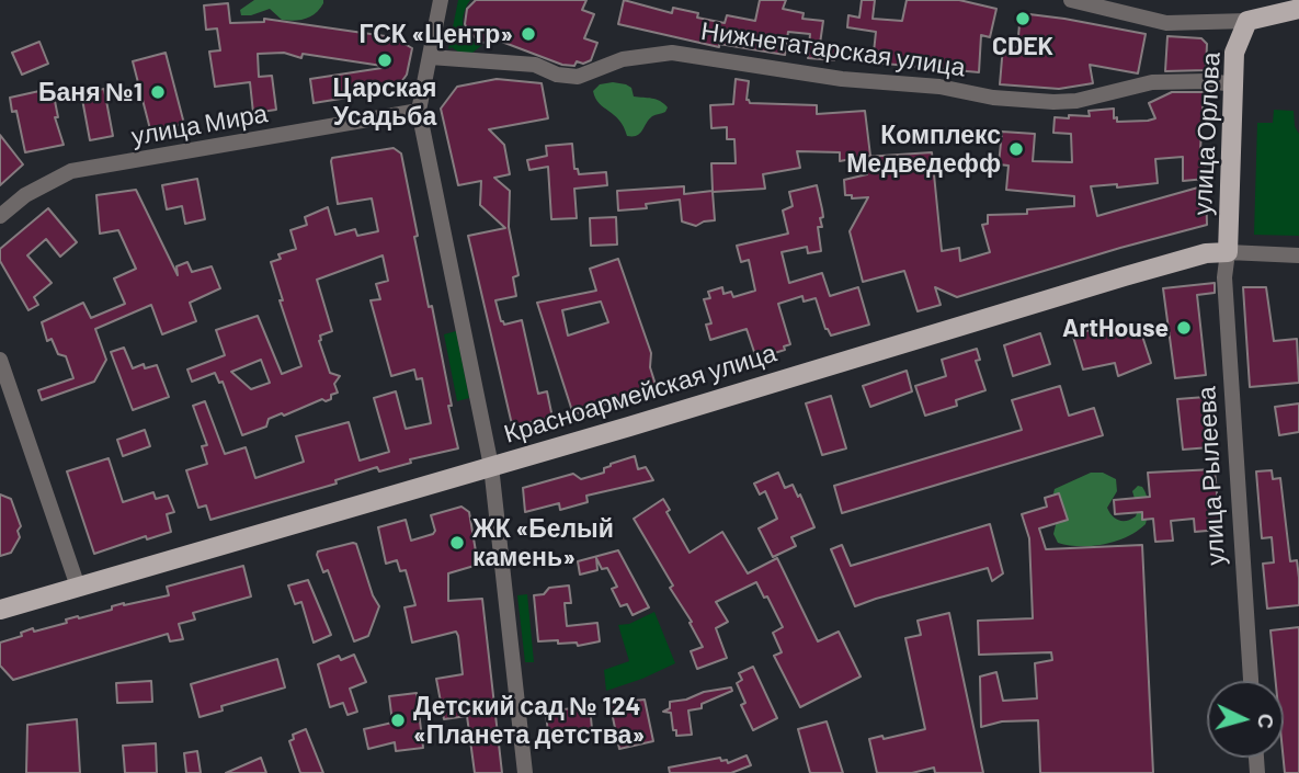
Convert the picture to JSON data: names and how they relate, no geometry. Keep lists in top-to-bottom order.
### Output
{
  "streets": {
    "main road": ["улица Орлова", "Красноармейская улица"],
    "street": ["Нижнетатарская улица", "улица Мира", "улица Рылеева"]
  },
  "crossings": [
    ["Нижнетатарская улица", "улица Орлова"],
    ["улица Орлова", "Красноармейская улица"],
    ["улица Орлова", "улица Рылеева"],
    ["Красноармейская улица", "улица Рылеева"]
  ],
  "places": [
    "CDEK",
    "ГСК «Центр»",
    "Царская Усадьба",
    "Баня №1",
    "Комплекс Медведефф",
    "ArtHouse",
    "ЖК «Белый камень»",
    "Детский сад № 124 «Планета детства»"
  ],
  "north": "right"
}
